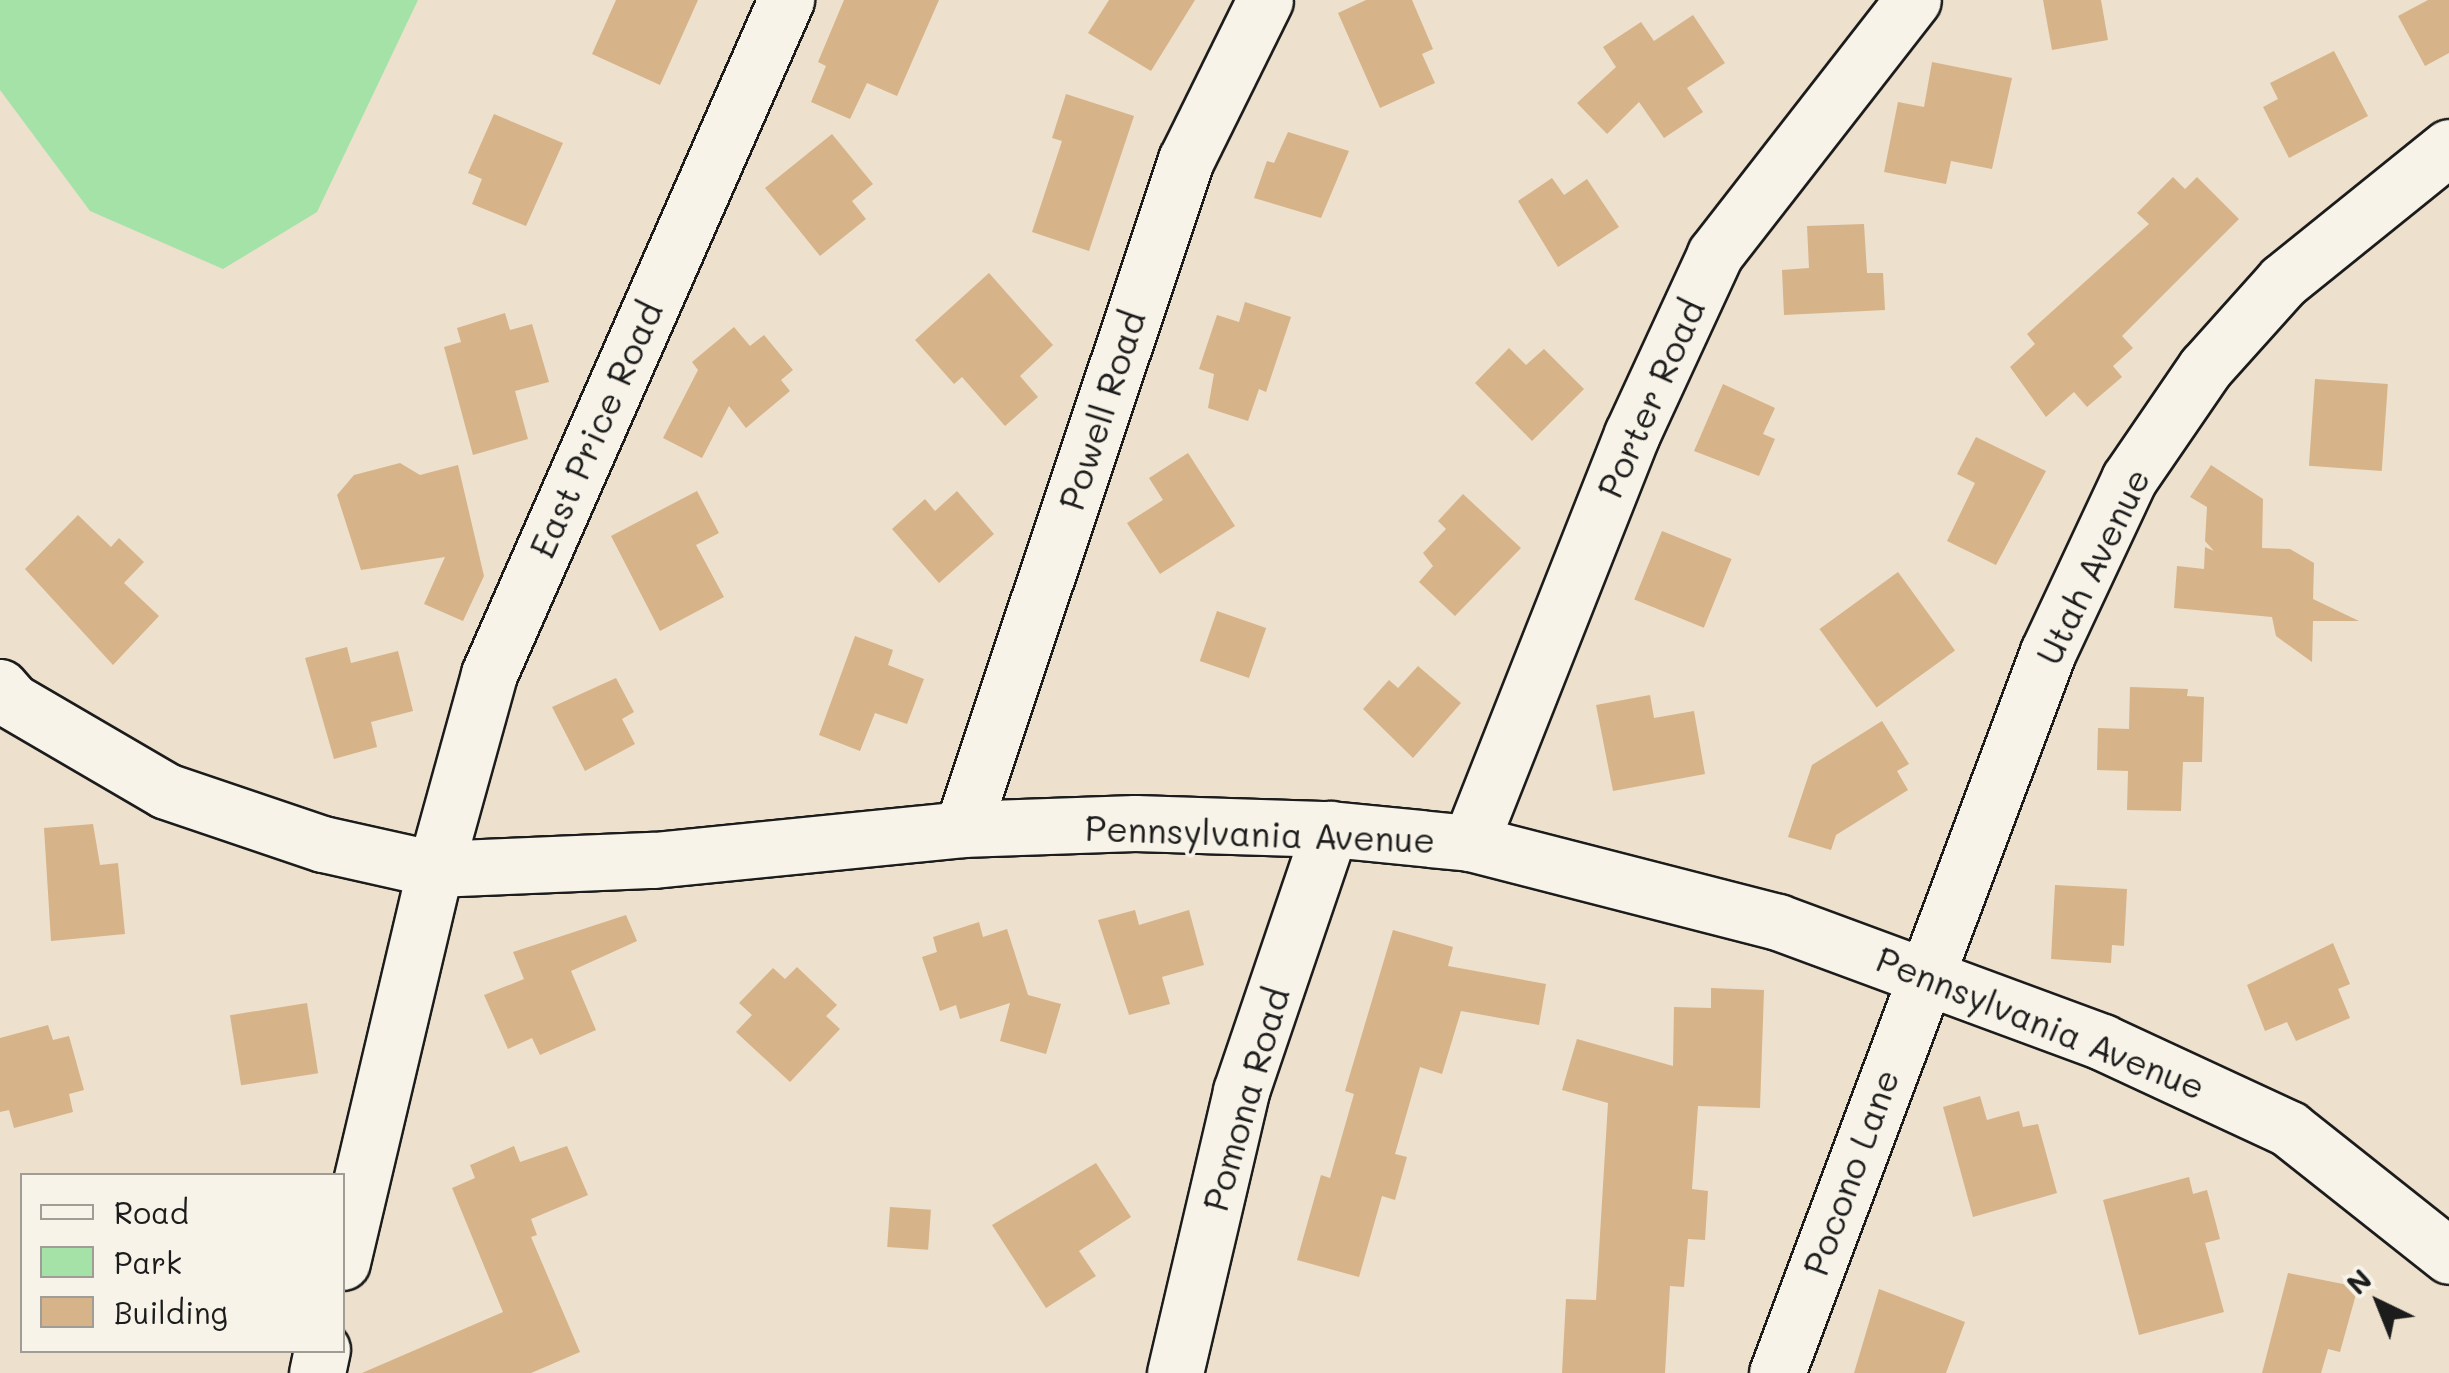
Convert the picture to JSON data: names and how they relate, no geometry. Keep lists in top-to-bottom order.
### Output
{
  "streets": {
    "street": [
      "Porter Road",
      "Powell Road",
      "East Price Road",
      "Utah Avenue",
      "Pennsylvania Avenue",
      "Pomona Road",
      "Pocono Lane"
    ]
  },
  "crossings": [
    ["Porter Road", "Pennsylvania Avenue"],
    ["Powell Road", "Pennsylvania Avenue"],
    ["East Price Road", "Pennsylvania Avenue"],
    ["Utah Avenue", "Pennsylvania Avenue"],
    ["Utah Avenue", "Pocono Lane"],
    ["Pennsylvania Avenue", "Pomona Road"],
    ["Pennsylvania Avenue", "Pocono Lane"]
  ],
  "legend": ["Road", "Park", "Building"],
  "north": "top left"
}
